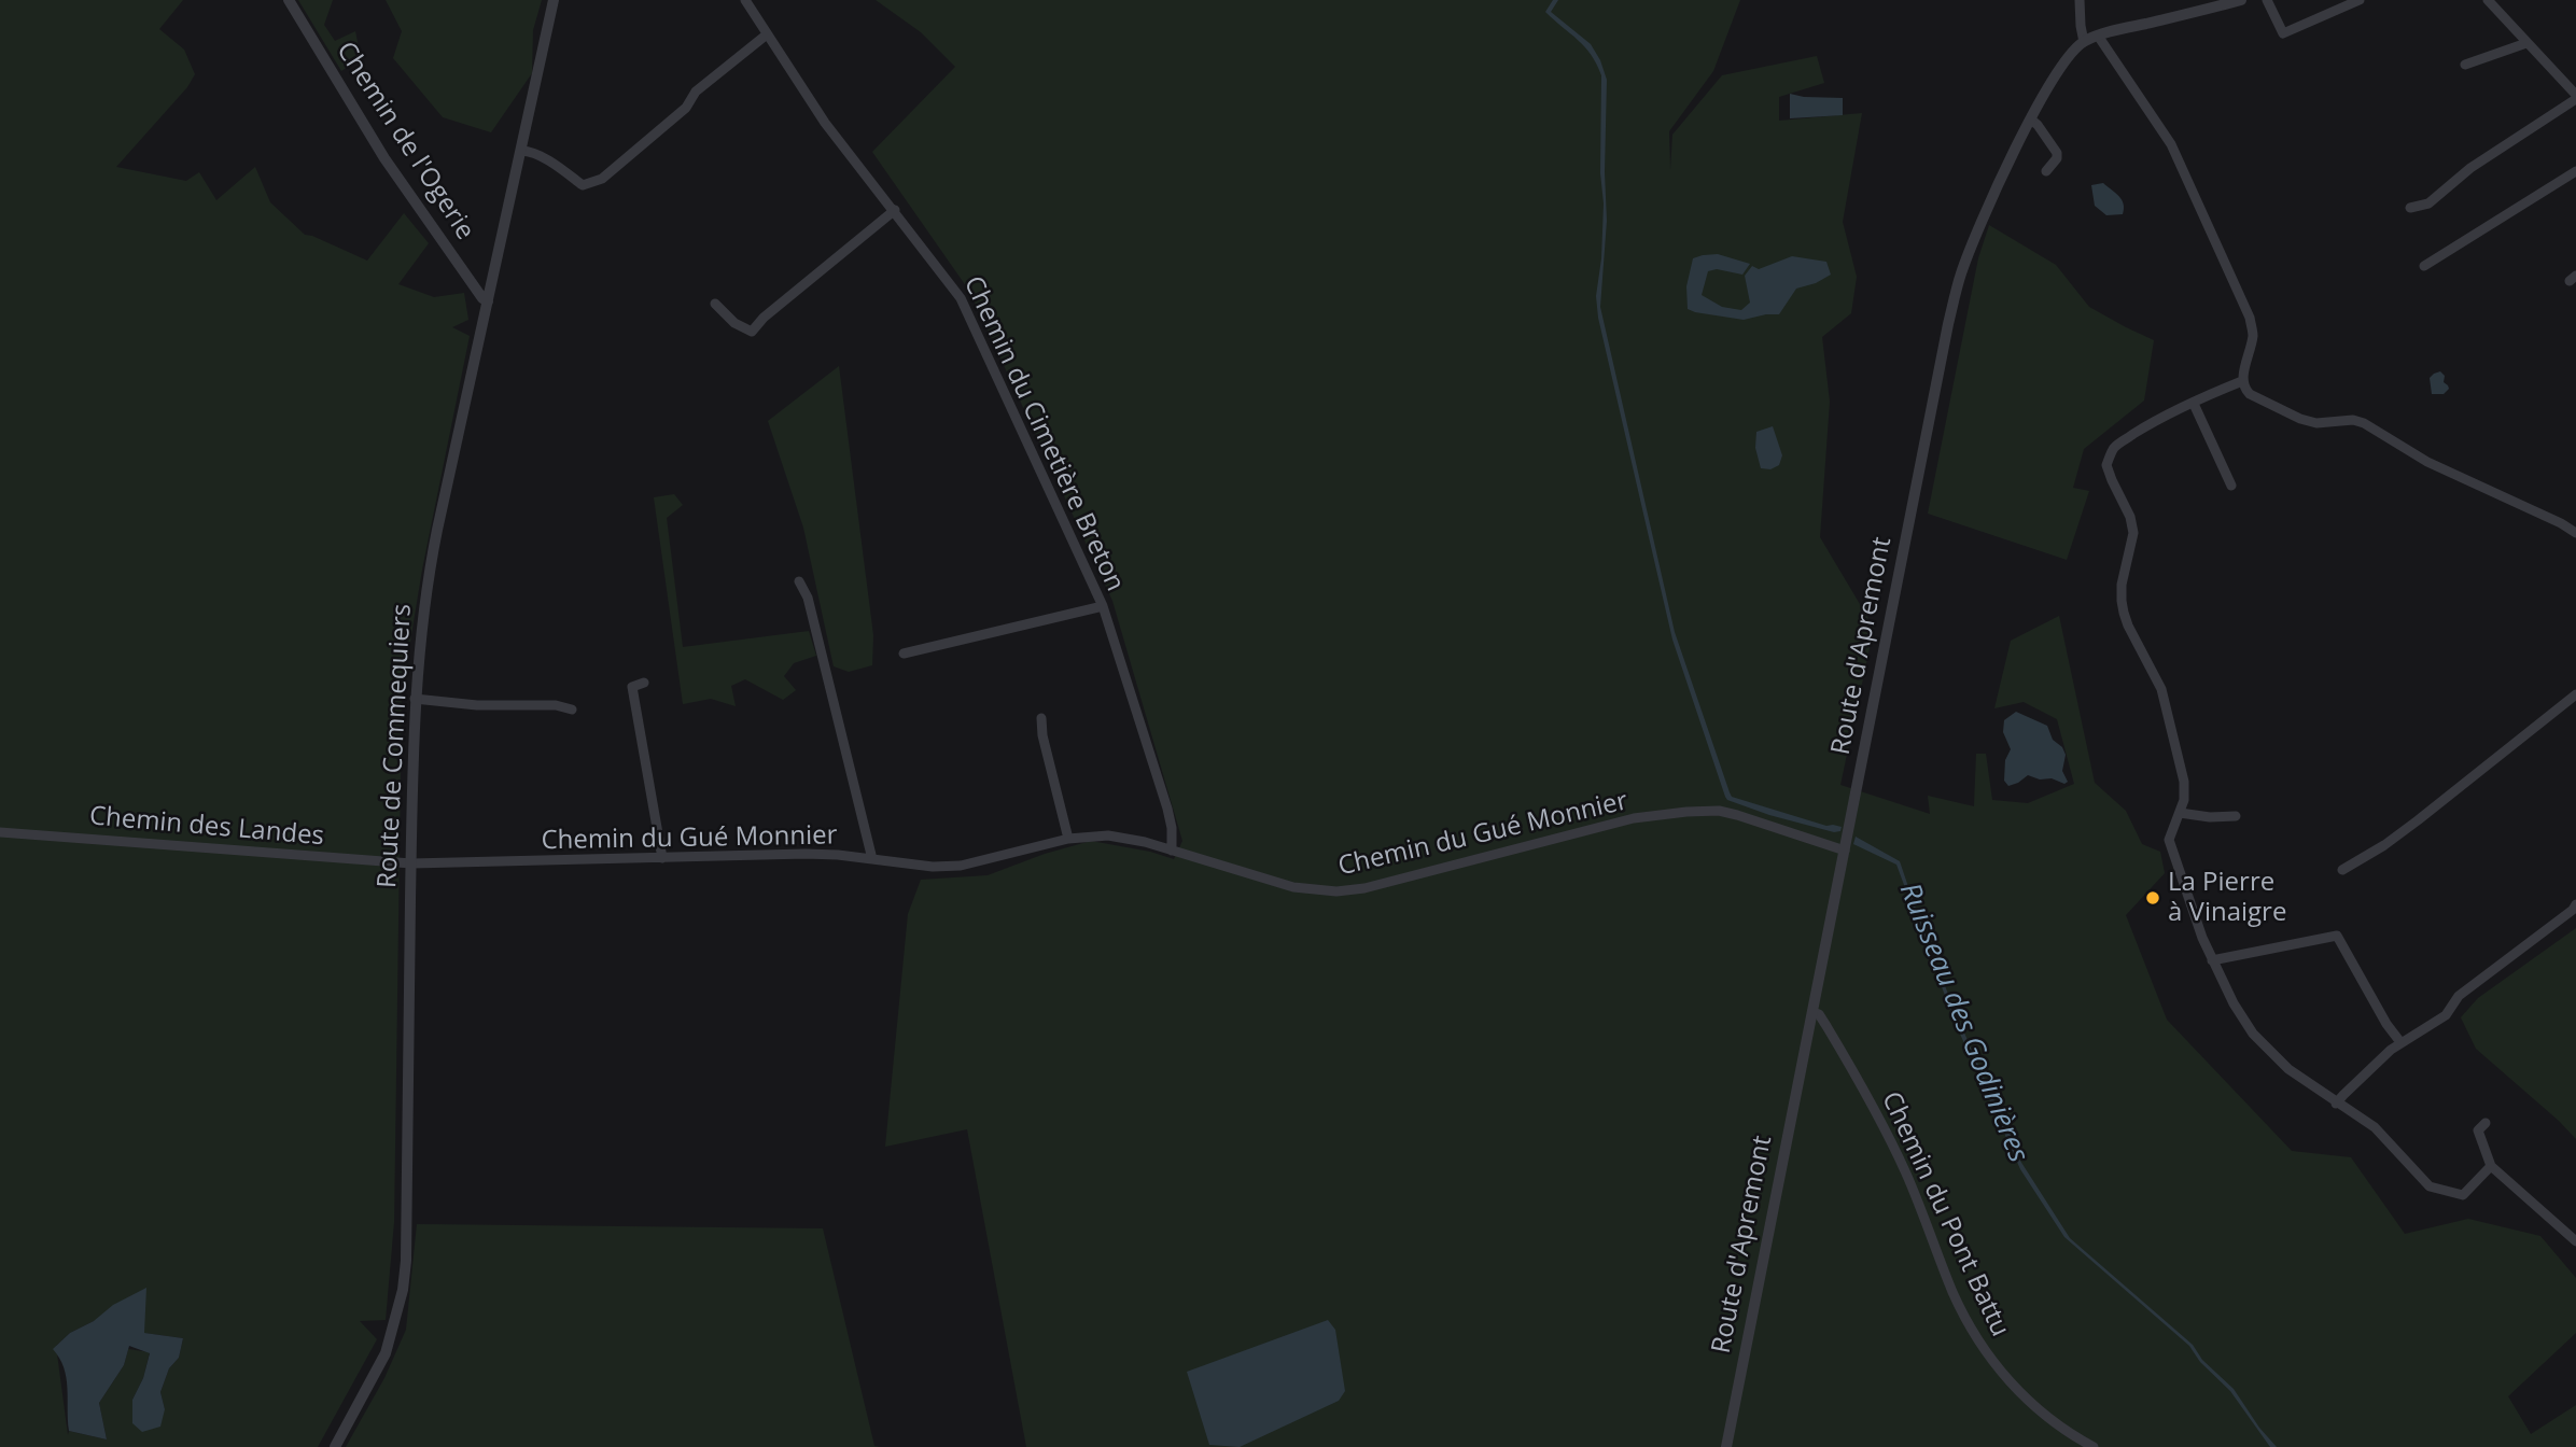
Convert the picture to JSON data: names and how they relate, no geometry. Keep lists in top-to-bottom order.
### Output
{
  "streets": {
    "street": [
      "Chemin de l'Ogerie",
      "Chemin du Cimetière Breton",
      "Route d'Apremont",
      "Route de Commequiers",
      "Chemin des Landes",
      "Chemin du Gué Monnier",
      "Chemin du Pont Battu"
    ]
  },
  "crossings": [
    ["Chemin de l'Ogerie", "Route de Commequiers"],
    ["Chemin du Cimetière Breton", "Chemin du Gué Monnier"],
    ["Route d'Apremont", "Chemin du Gué Monnier"],
    ["Route d'Apremont", "Chemin du Pont Battu"],
    ["Route de Commequiers", "Chemin des Landes"],
    ["Route de Commequiers", "Chemin du Gué Monnier"],
    ["Chemin des Landes", "Chemin du Gué Monnier"]
  ],
  "water": ["Ruisseau des Godinières"],
  "places": ["La Pierre à Vinaigre"]
}
